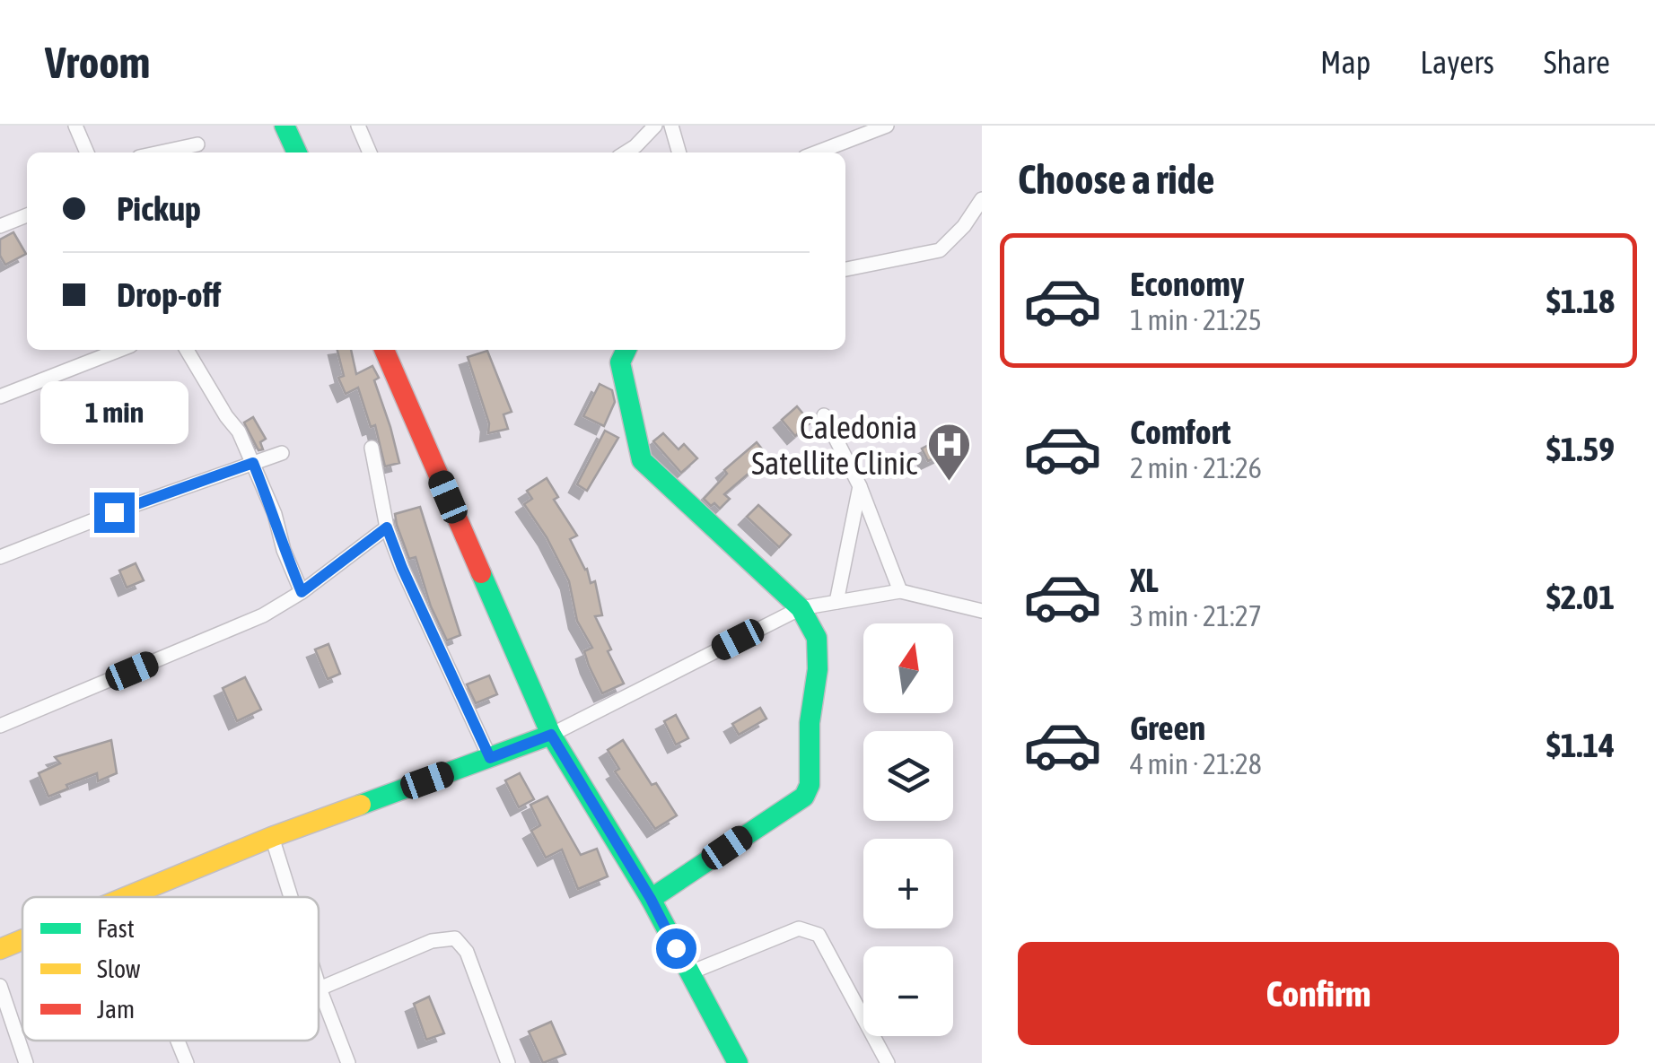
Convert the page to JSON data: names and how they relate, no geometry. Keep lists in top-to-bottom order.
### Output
{
  "places": {
    "hospital": ["Caledonia Satellite Clinic"]
  },
  "legend": ["Fast", "Slow", "Jam"],
  "north": "top",
  "page": {
    "header": "Vroom",
    "nav": ["Map", "Layers", "Share"],
    "heading": "Choose a ride",
    "banner": ["Pickup", "Drop-off"],
    "list": [
      {
        "name": "Economy",
        "note": "1 min · 21:25",
        "value": "$1.18"
      },
      {
        "name": "Comfort",
        "note": "2 min · 21:26",
        "value": "$1.59"
      },
      {
        "name": "XL",
        "note": "3 min · 21:27",
        "value": "$2.01"
      },
      {
        "name": "Green",
        "note": "4 min · 21:28",
        "value": "$1.14"
      }
    ],
    "bubble": "1 min",
    "map_buttons": ["+", "−"],
    "buttons": "Confirm"
  }
}
